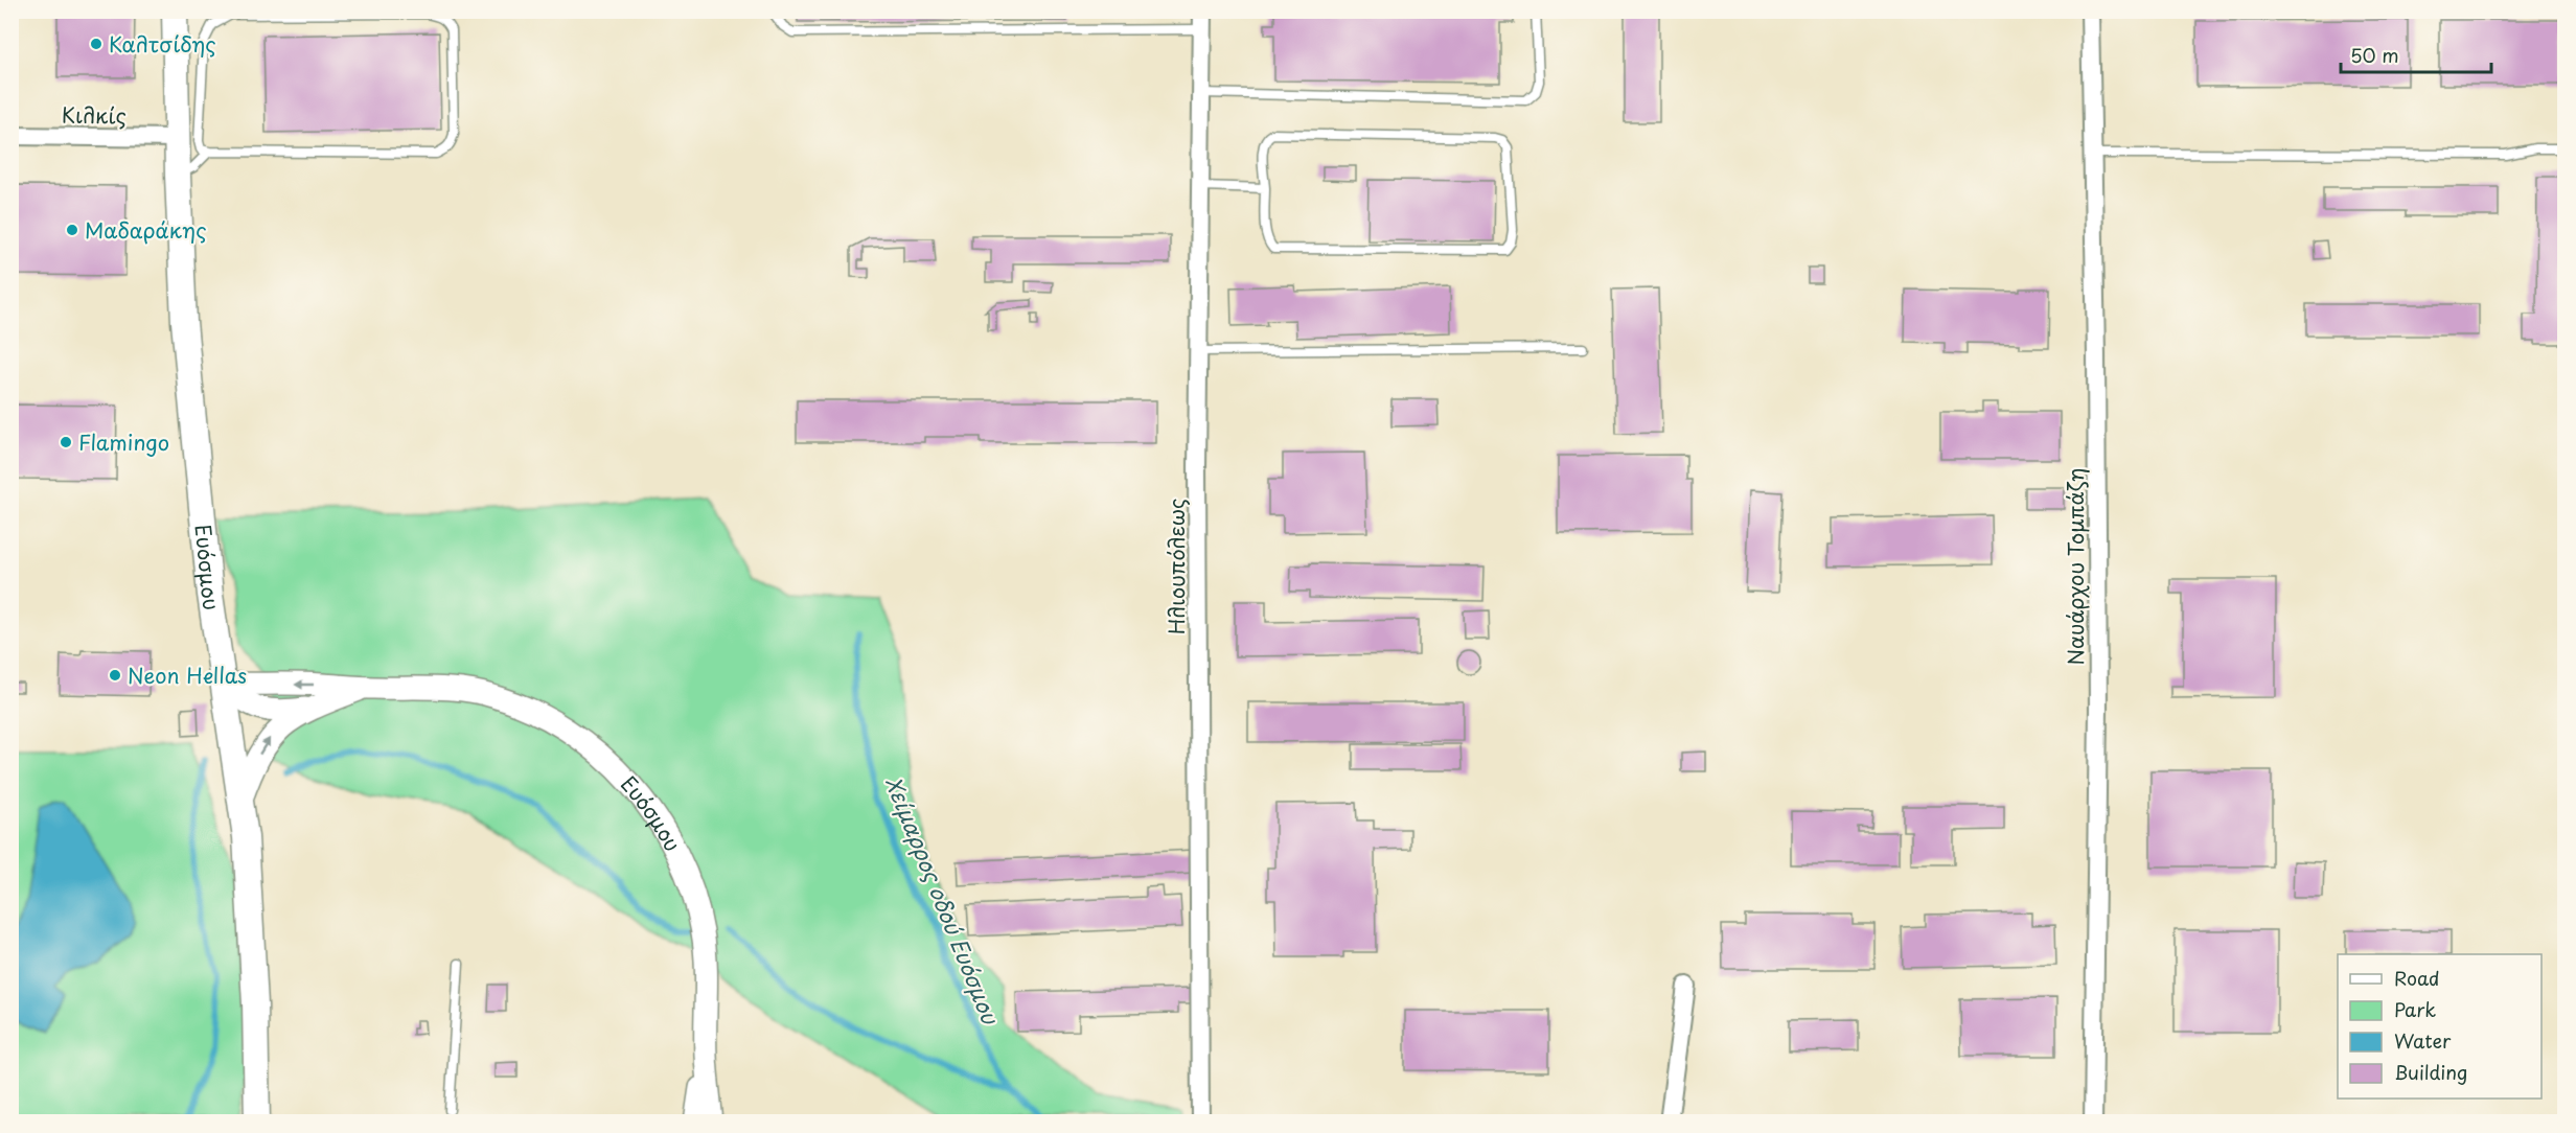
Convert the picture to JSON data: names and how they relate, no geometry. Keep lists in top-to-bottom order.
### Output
{
  "streets": {
    "main road": ["Ευόσμου"],
    "street": ["Κιλκίς", "Ηλιουπόλεως", "Ναυάρχου Τομπάζη"]
  },
  "crossings": [
    ["Κιλκίς", "Ευόσμου"]
  ],
  "water": ["Χείμαρρος οδού Ευόσμου"],
  "places": [
    "Καλτσίδης",
    "Μαδαράκης",
    "Flamingo",
    "Neon Hellas"
  ],
  "legend": [
    "Road",
    "Park",
    "Water",
    "Building"
  ],
  "scale_bar": "50 m"
}
